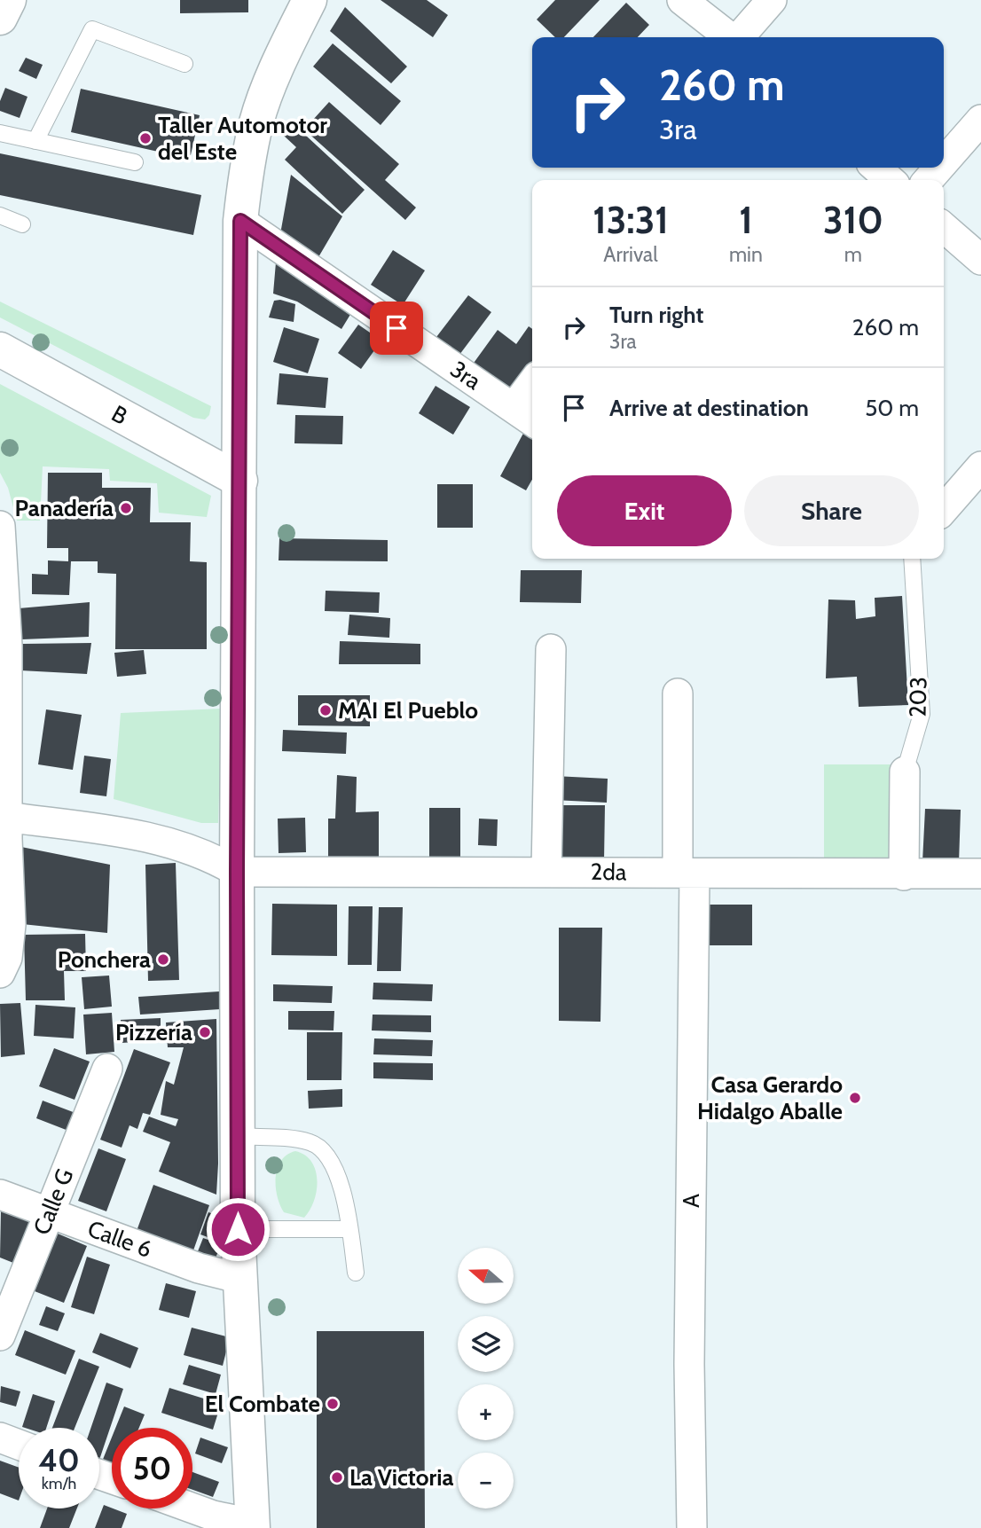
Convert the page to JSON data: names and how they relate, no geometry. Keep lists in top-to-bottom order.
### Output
{
  "streets": {
    "main road": ["B"],
    "street": [
      "3ra",
      "203",
      "2da",
      "A",
      "Calle G",
      "Calle 6"
    ]
  },
  "crossings": [
    ["203", "2da"],
    ["2da", "A"],
    ["Calle G", "Calle 6"]
  ],
  "places": [
    "Taller Automotor del Este",
    "Panadería",
    "MAI El Pueblo",
    "Ponchera",
    "Pizzería",
    "Casa Gerardo Hidalgo Aballe",
    "El Combate",
    "La Victoria"
  ],
  "north": "left",
  "page": {
    "turn": ["260 m", "3ra"],
    "eta": [
      "13:31",
      "Arrival",
      "1",
      "min",
      "310",
      "m"
    ],
    "list": [
      {
        "name": "Turn right",
        "note": "3ra",
        "value": "260 m"
      },
      {
        "name": "Arrive at destination",
        "value": "50 m"
      }
    ],
    "buttons": ["Exit", "Share"],
    "map_buttons": ["+", "−"],
    "speed": "40 km/h",
    "limit": "50"
  }
}
